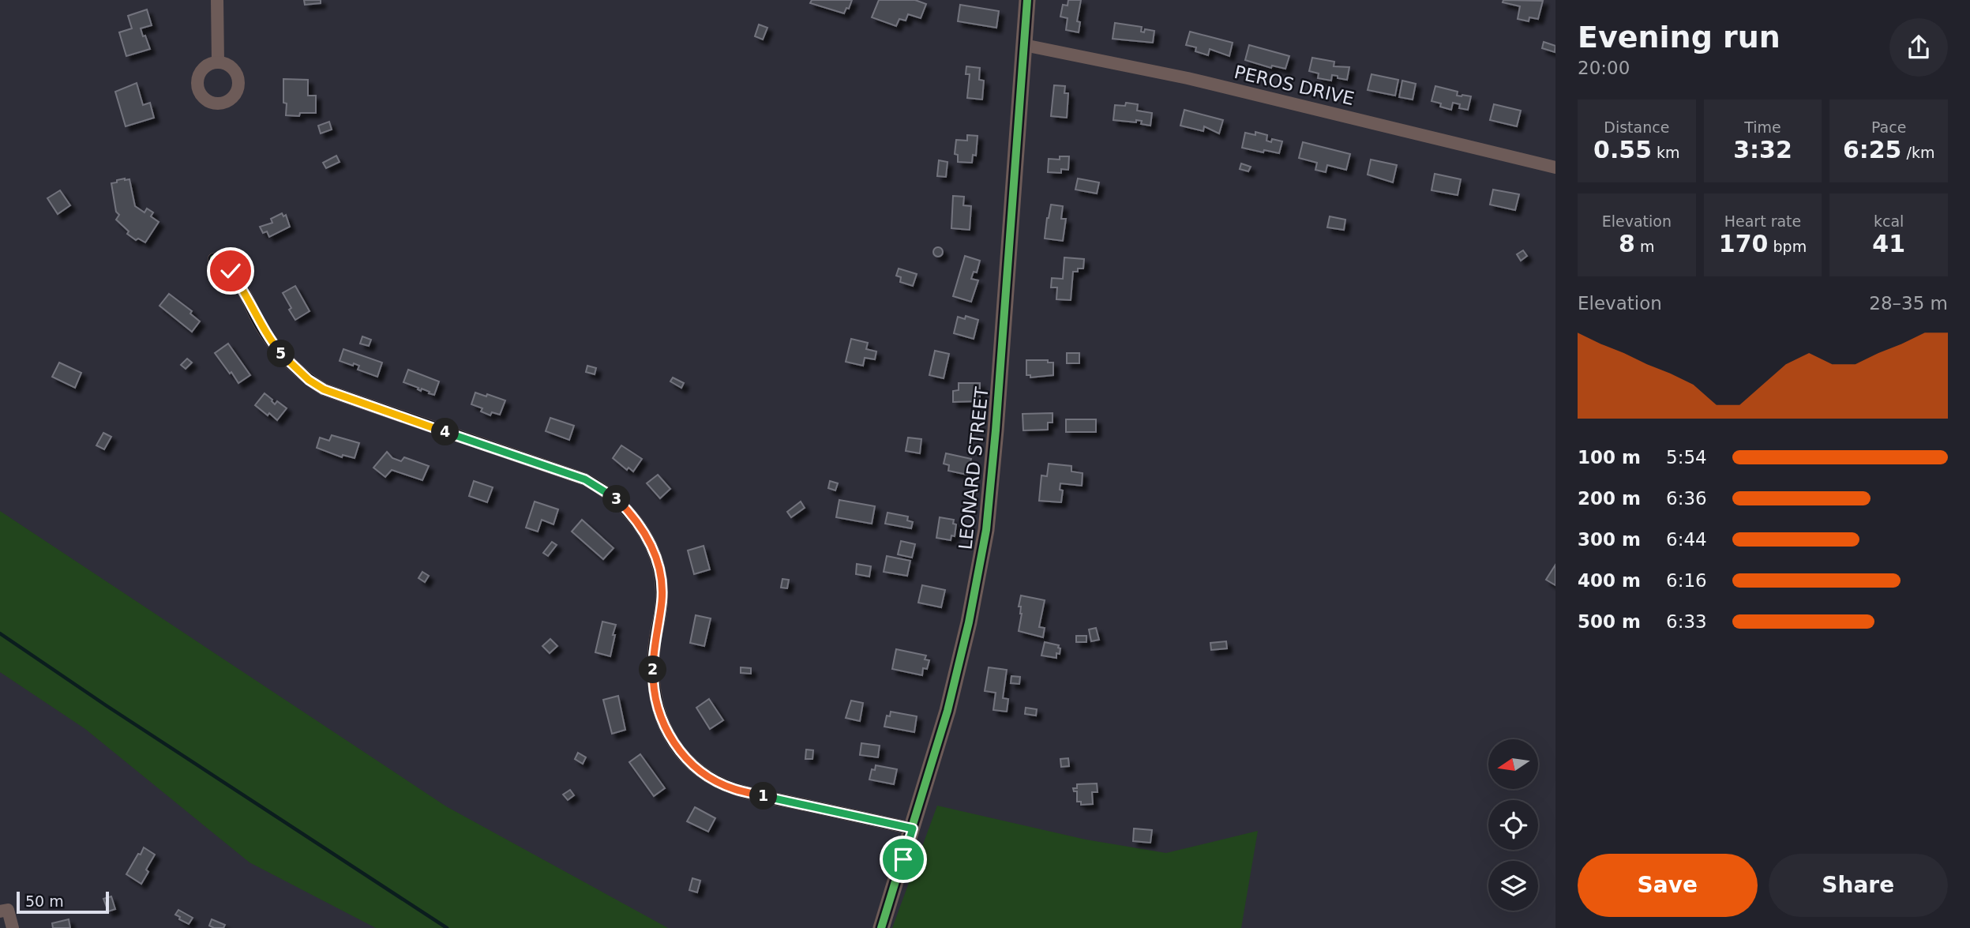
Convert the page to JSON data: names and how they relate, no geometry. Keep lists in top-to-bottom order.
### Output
{
  "streets": {
    "street": ["PEROS DRIVE", "LEONARD STREET"]
  },
  "crossings": [
    ["PEROS DRIVE", "LEONARD STREET"]
  ],
  "scale_bar": "50 m",
  "north": "left",
  "page": {
    "heading": ["Evening run", "20:00"],
    "stats": [
      ["Distance", "0.55 km"],
      ["Time", "3:32"],
      ["Pace", "6:25 /km"],
      ["Elevation", "8 m"],
      ["Heart rate", "170 bpm"],
      ["kcal", "41"]
    ],
    "chart": ["Elevation", "28–35 m"],
    "pins": [
      "5",
      "4",
      "3",
      "2",
      "1"
    ],
    "list": [
      {
        "name": "100 m",
        "note": "5:54"
      },
      {
        "name": "200 m",
        "note": "6:36"
      },
      {
        "name": "300 m",
        "note": "6:44"
      },
      {
        "name": "400 m",
        "note": "6:16"
      },
      {
        "name": "500 m",
        "note": "6:33"
      }
    ],
    "buttons": ["Save", "Share"],
    "scale": "50 m"
  }
}
